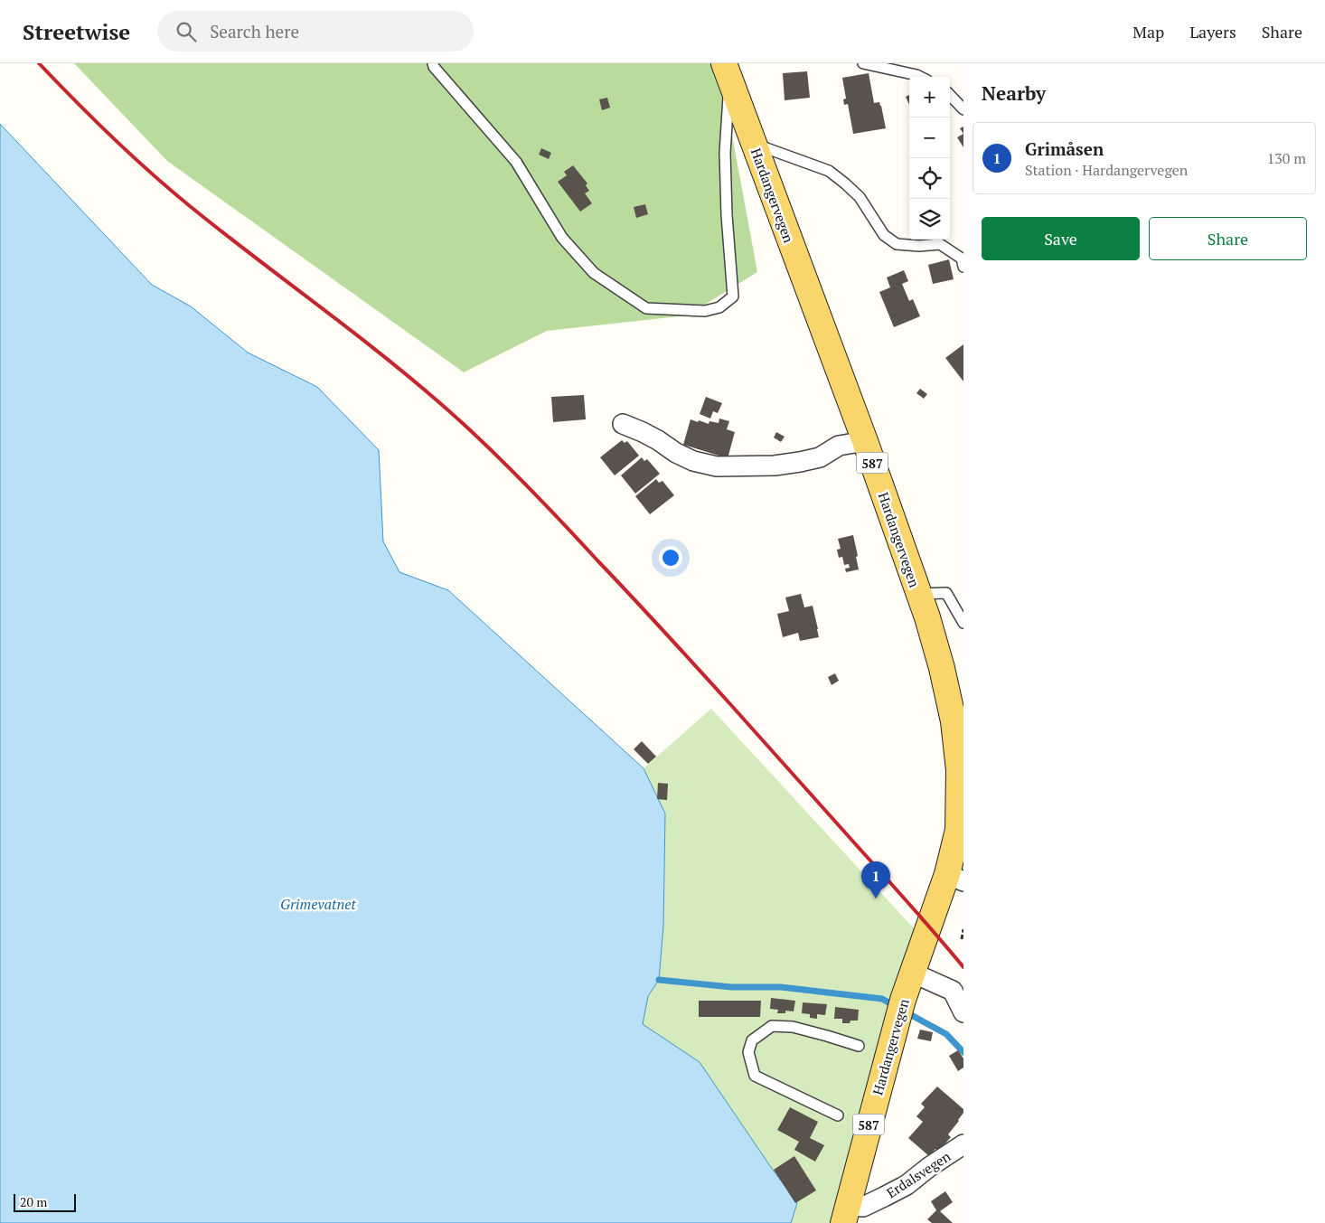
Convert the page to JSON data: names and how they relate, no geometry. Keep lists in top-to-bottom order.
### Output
{
  "streets": {
    "main road": ["Hardangervegen", "587"],
    "street": ["Erdalsvegen"]
  },
  "crossings": [
    ["Hardangervegen", "Erdalsvegen"]
  ],
  "water": ["Grimevatnet"],
  "scale_bar": "20 m",
  "page": {
    "header": "Streetwise",
    "search": "Search here",
    "nav": ["Map", "Layers", "Share"],
    "heading": "Nearby",
    "map_buttons": ["+", "−"],
    "list": [
      {
        "mark": "1",
        "name": "Grimåsen",
        "note": "Station · Hardangervegen",
        "value": "130 m"
      }
    ],
    "buttons": ["Save", "Share"],
    "pins": "1",
    "scale": "20 m"
  }
}
